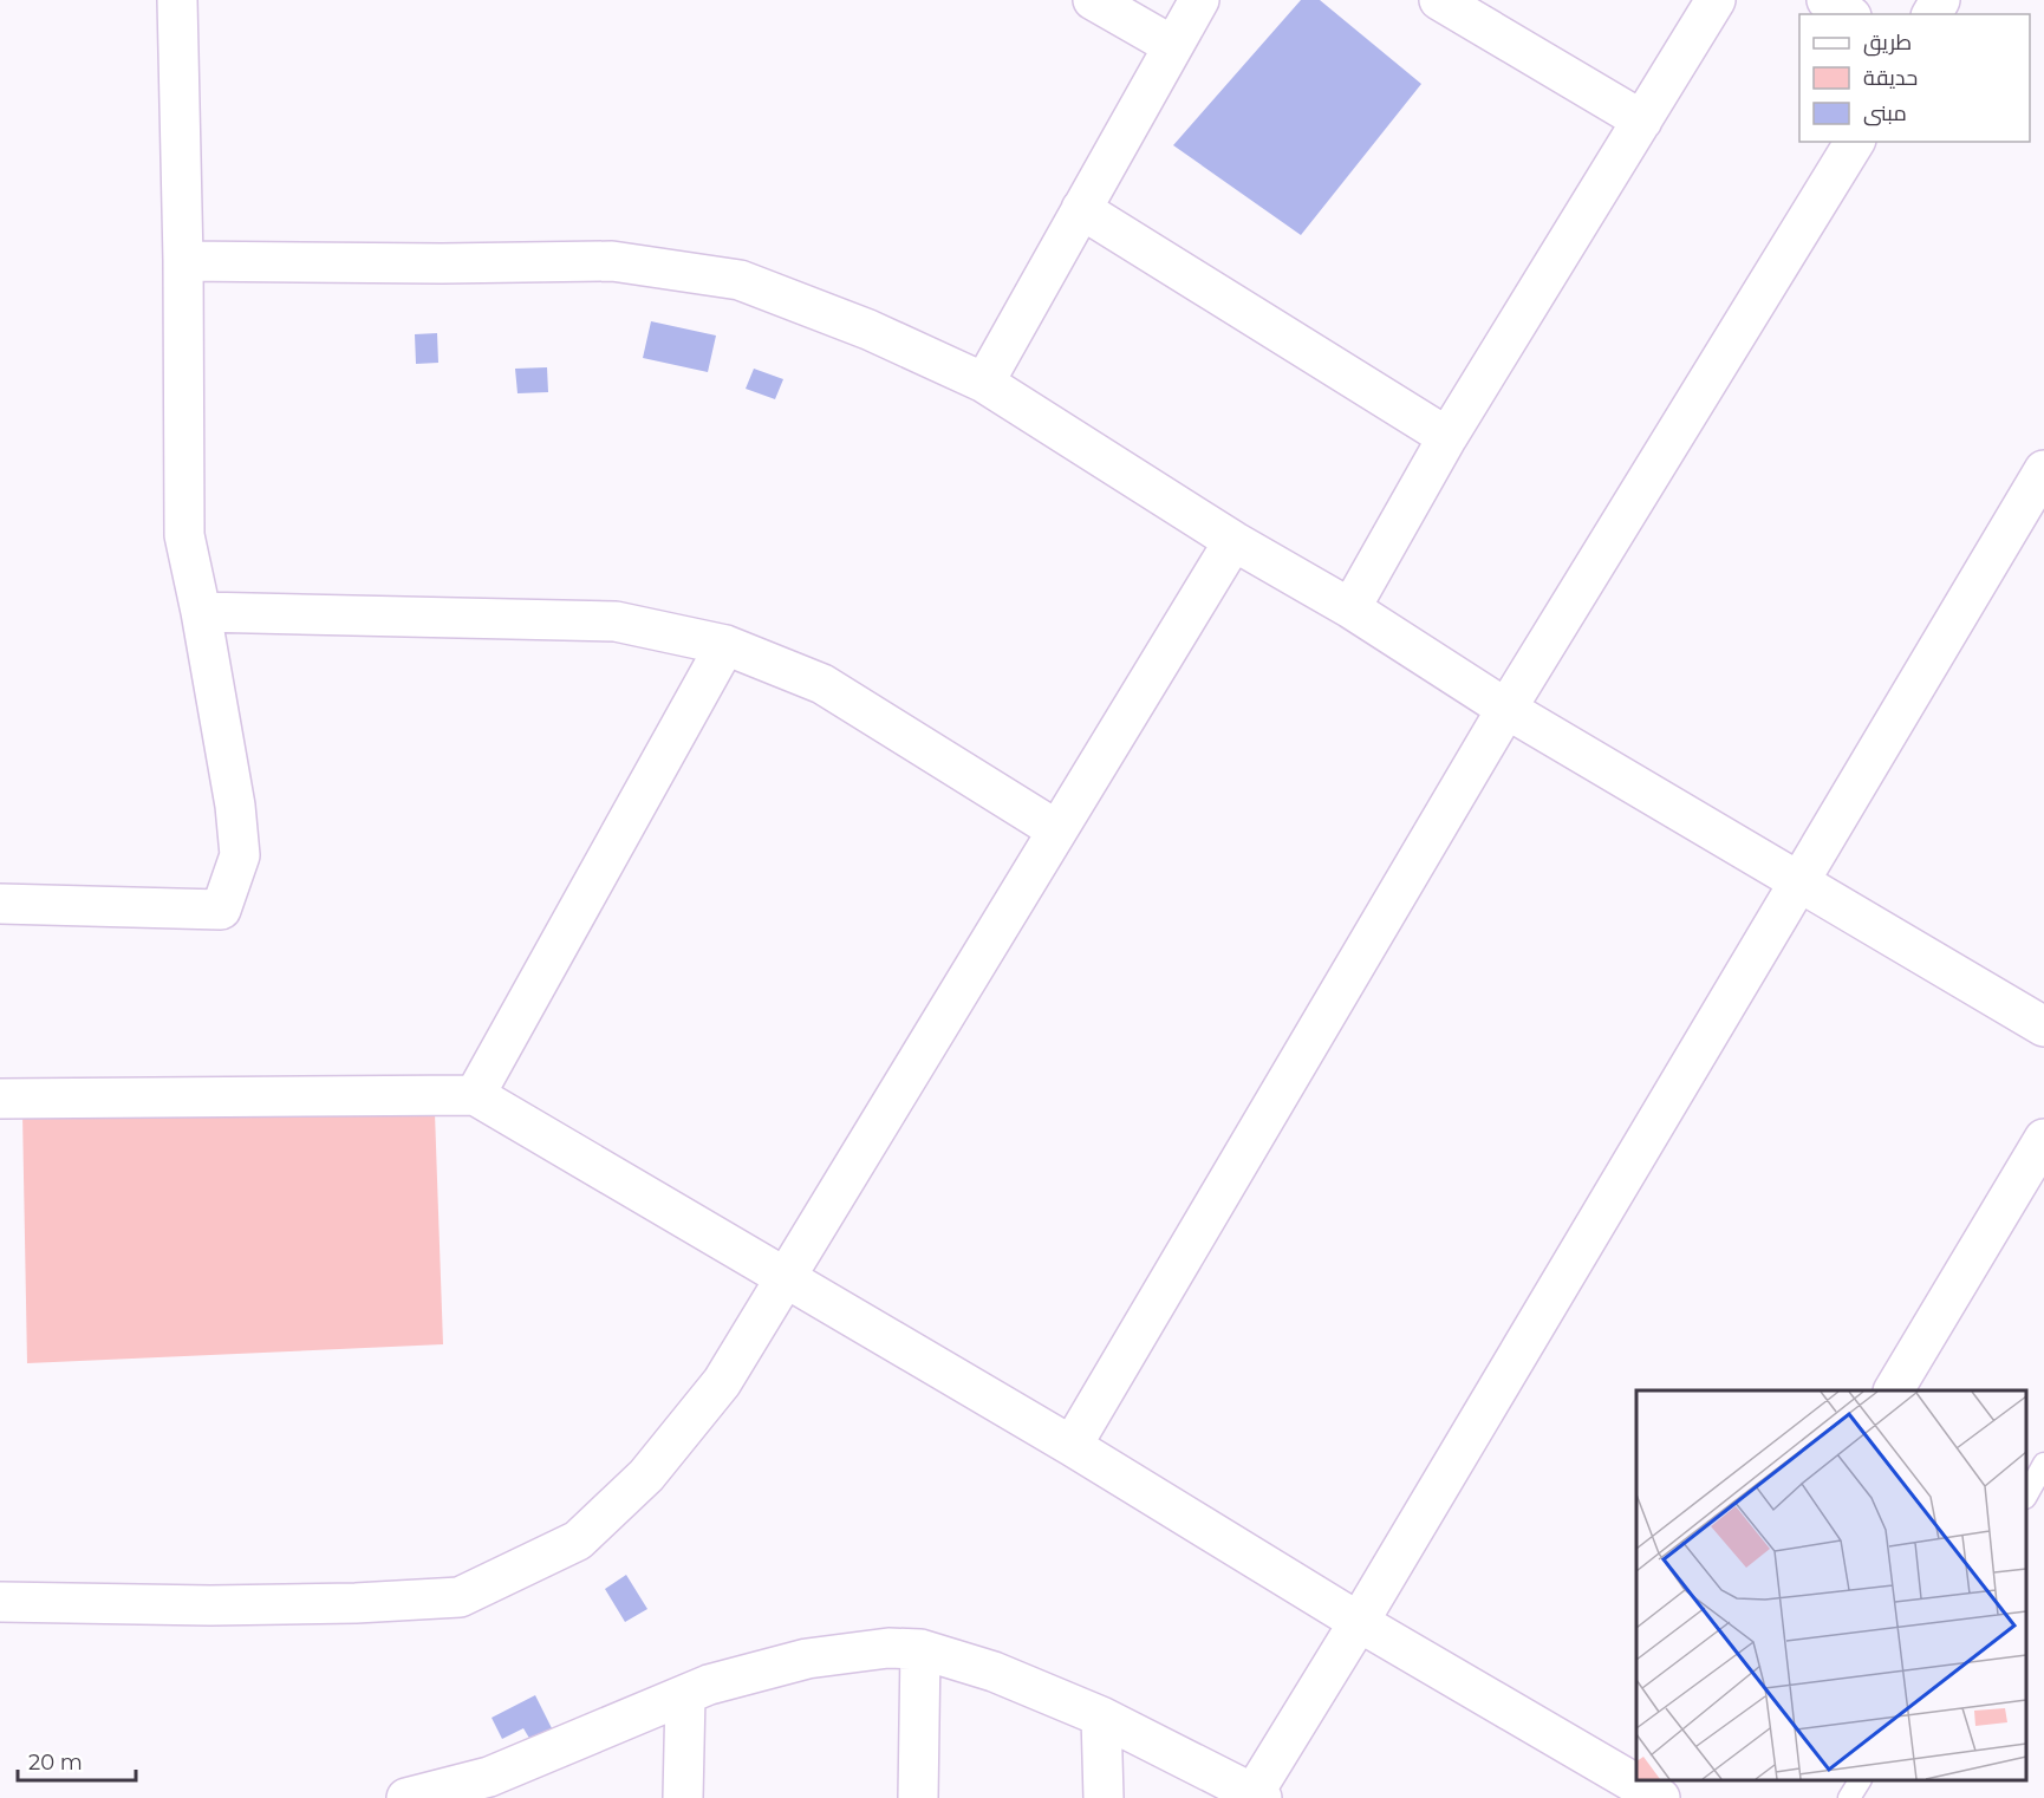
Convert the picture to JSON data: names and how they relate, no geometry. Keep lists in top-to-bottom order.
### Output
{
  "legend": ["طريق", "حديقة", "مبنى"],
  "scale_bar": "20 m"
}
